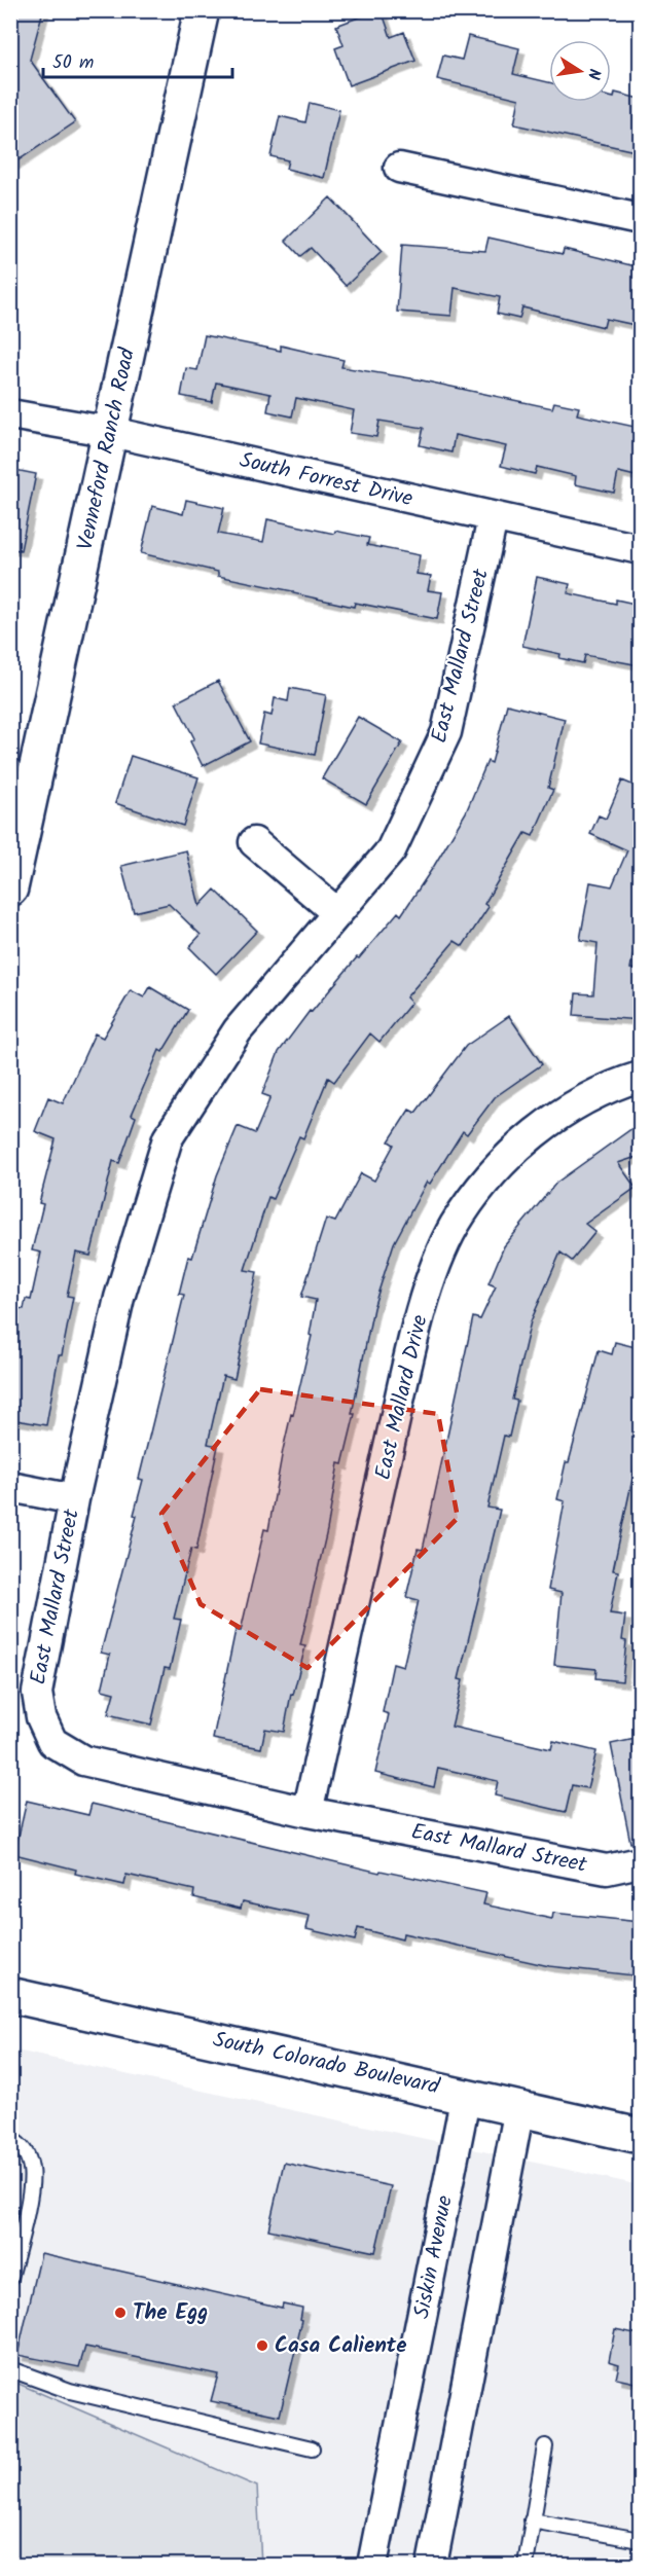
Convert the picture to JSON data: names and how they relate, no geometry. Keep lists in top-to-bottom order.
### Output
{
  "streets": {
    "street": [
      "Venneford Ranch Road",
      "South Forrest Drive",
      "East Mallard Street",
      "East Mallard Drive",
      "South Colorado Boulevard",
      "Siskin Avenue"
    ]
  },
  "crossings": [
    ["Venneford Ranch Road", "South Forrest Drive"],
    ["South Forrest Drive", "East Mallard Street"],
    ["East Mallard Street", "East Mallard Drive"],
    ["South Colorado Boulevard", "Siskin Avenue"]
  ],
  "places": ["The Egg", "Casa Caliente"],
  "scale_bar": "50 m",
  "north": "right"
}
